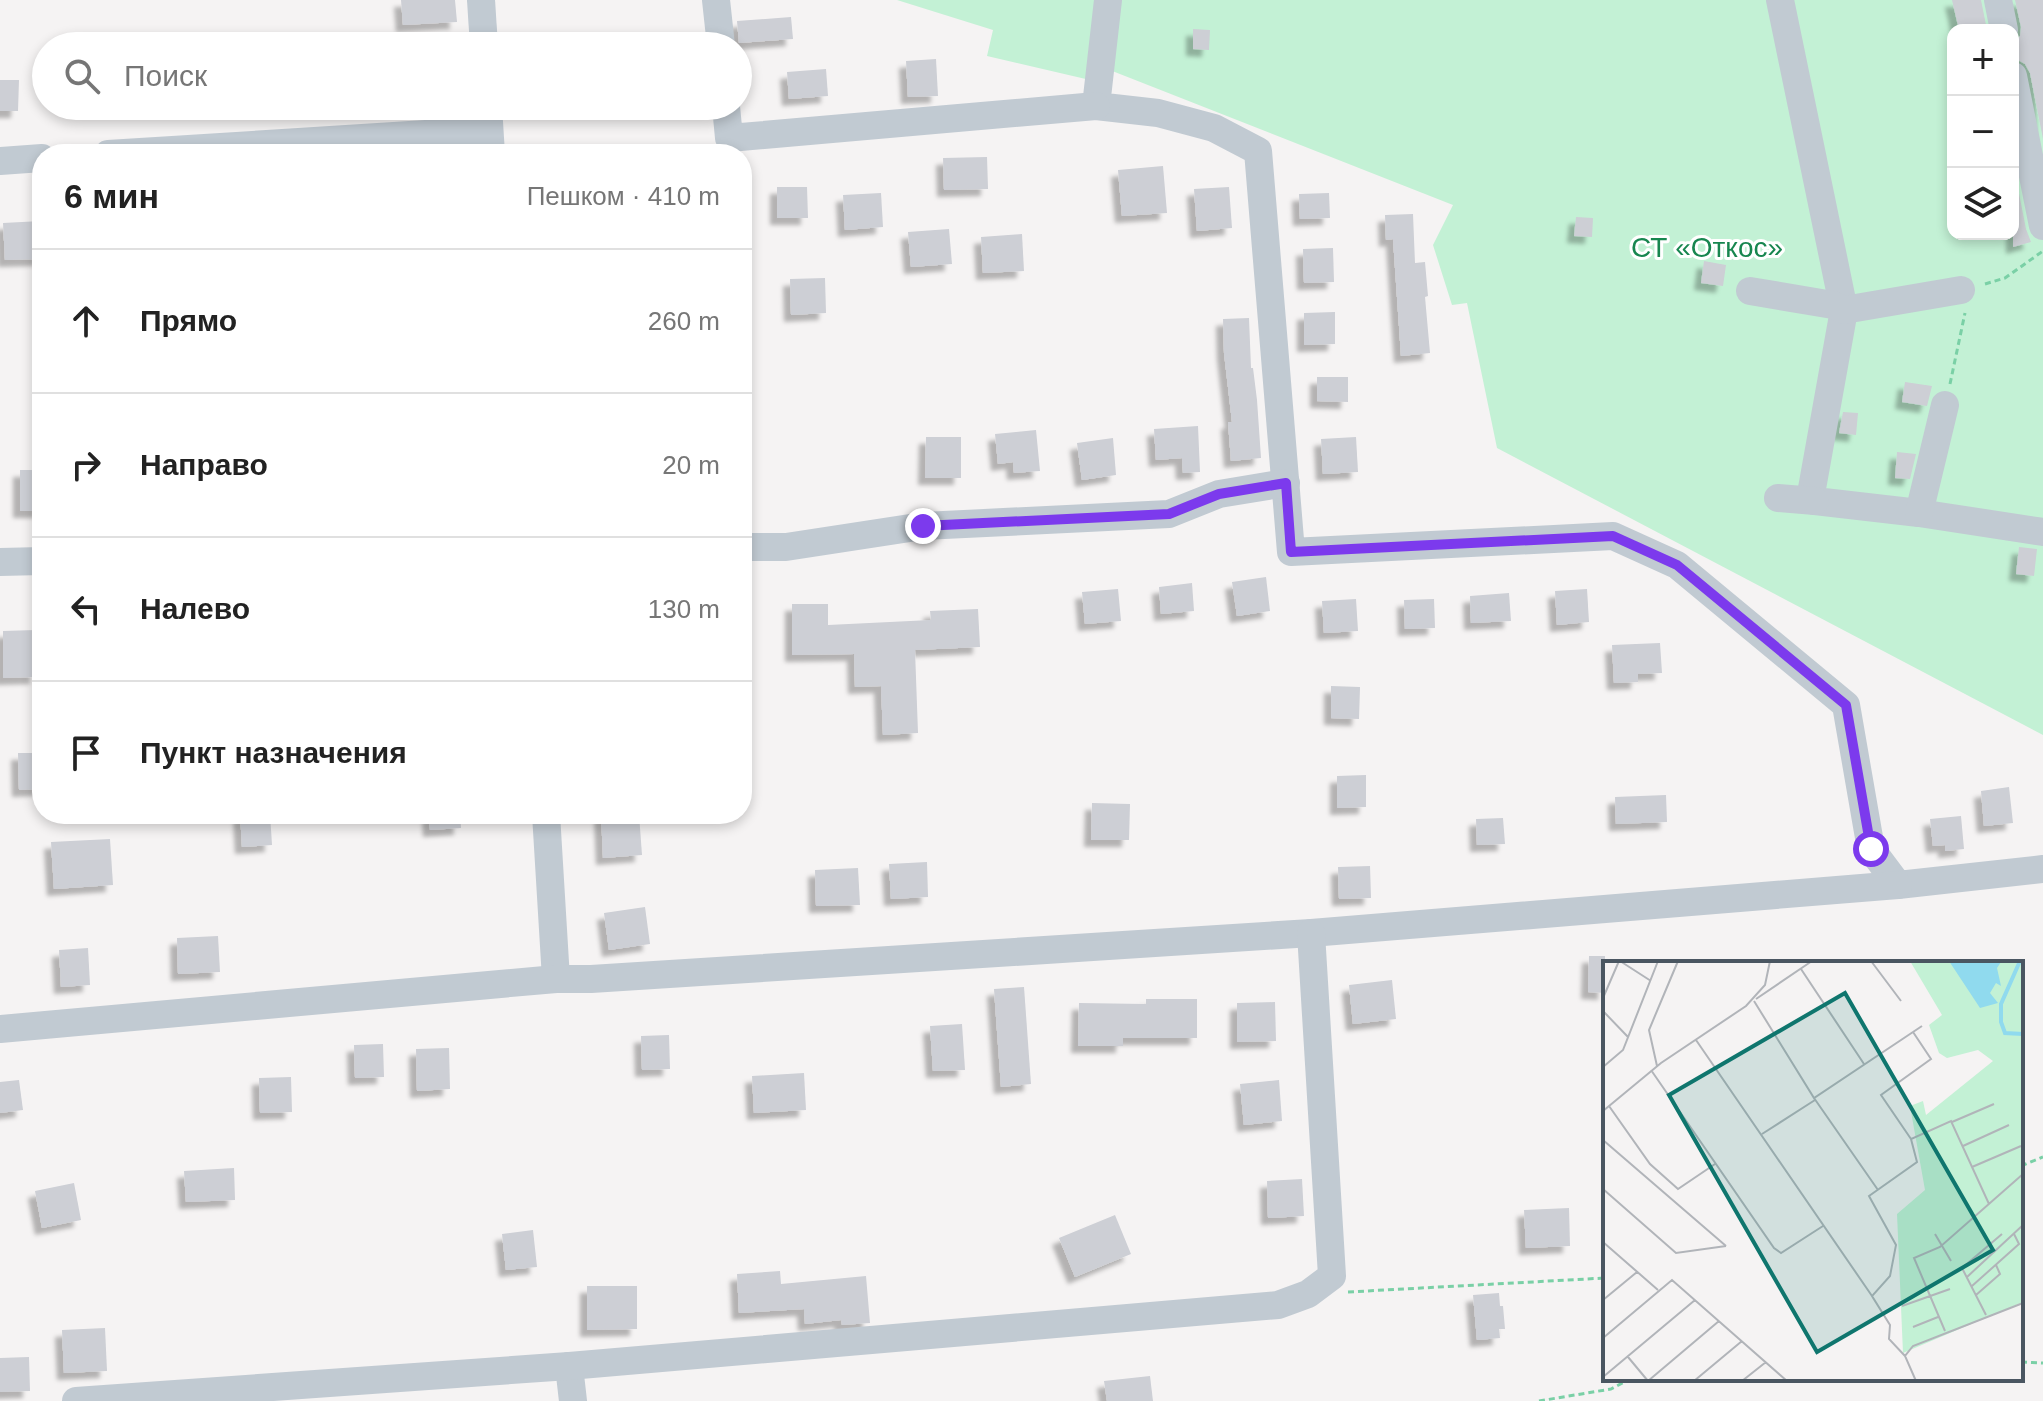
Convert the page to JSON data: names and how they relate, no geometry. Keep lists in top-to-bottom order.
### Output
{
  "parks": ["СТ «Откос»"],
  "page": {
    "map_buttons": ["+", "−"],
    "search": "Поиск",
    "heading": ["6 мин", "Пешком · 410 m"],
    "list": [
      ["Прямо", "260 m"],
      ["Направо", "20 m"],
      ["Налево", "130 m"],
      "Пункт назначения"
    ]
  }
}
